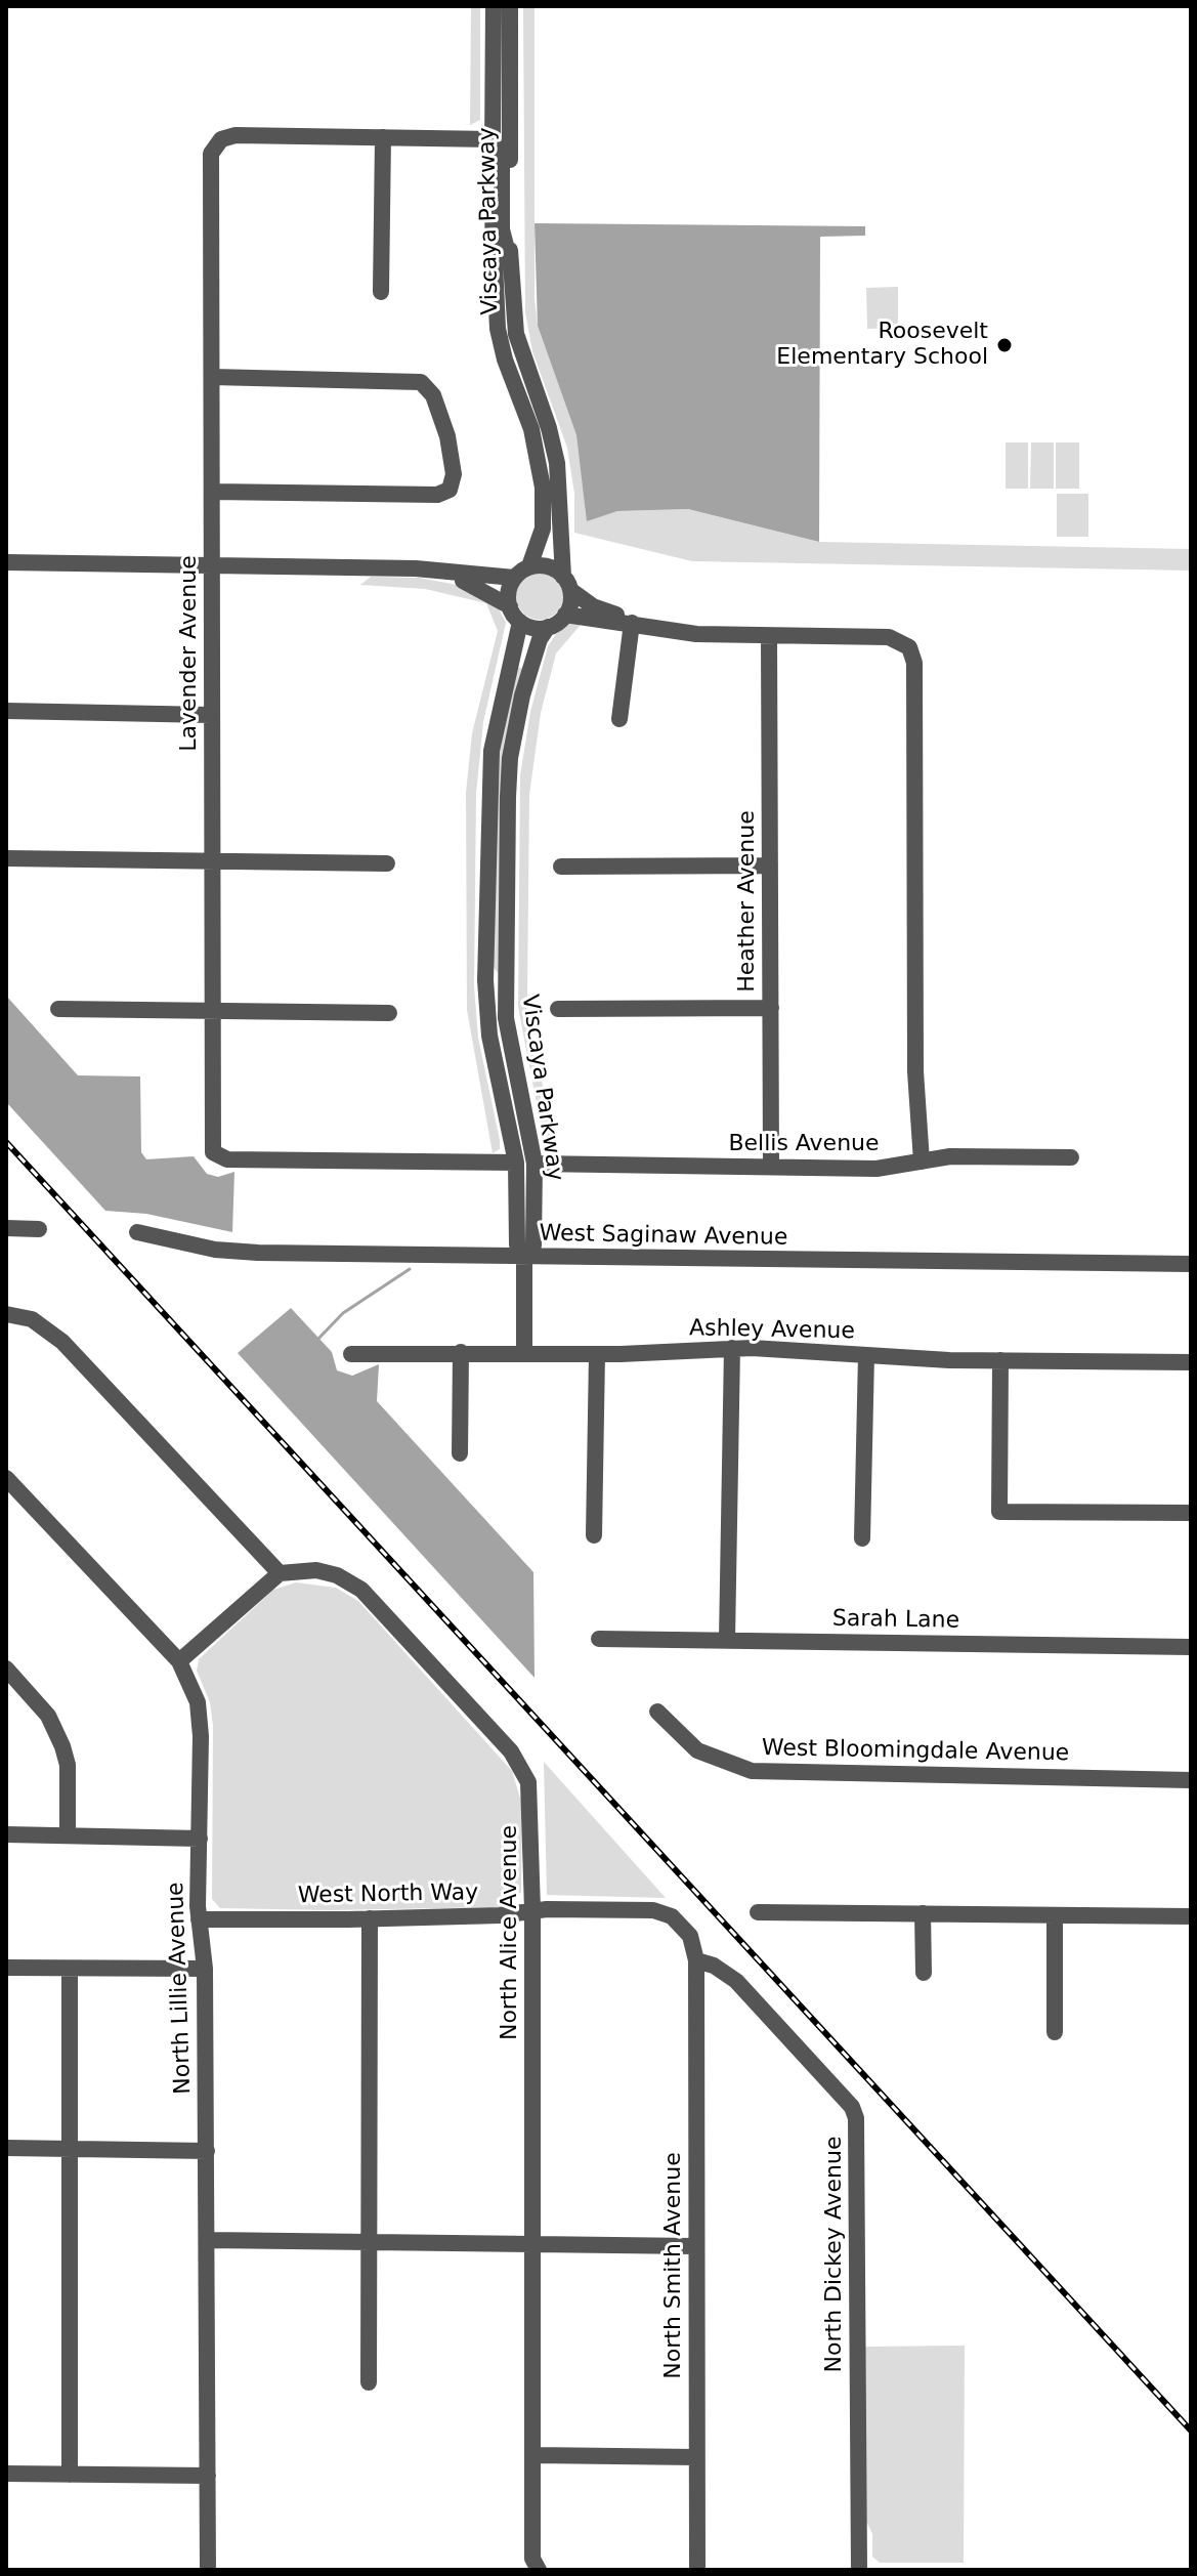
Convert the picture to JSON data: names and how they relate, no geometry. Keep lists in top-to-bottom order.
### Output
{
  "streets": {
    "street": [
      "Viscaya Parkway",
      "Lavender Avenue",
      "Heather Avenue",
      "Bellis Avenue",
      "West Saginaw Avenue",
      "Ashley Avenue",
      "Sarah Lane",
      "West Bloomingdale Avenue",
      "West North Way",
      "North Alice Avenue",
      "North Lillie Avenue",
      "North Dickey Avenue",
      "North Smith Avenue"
    ]
  },
  "crossings": [
    ["Viscaya Parkway", "Lavender Avenue"],
    ["Viscaya Parkway", "Bellis Avenue"],
    ["Viscaya Parkway", "West Saginaw Avenue"],
    ["Heather Avenue", "Bellis Avenue"],
    ["West North Way", "North Alice Avenue"],
    ["West North Way", "North Lillie Avenue"],
    ["West North Way", "North Dickey Avenue"],
    ["West North Way", "North Smith Avenue"],
    ["North Dickey Avenue", "North Smith Avenue"]
  ],
  "places": ["Roosevelt Elementary School"]
}
